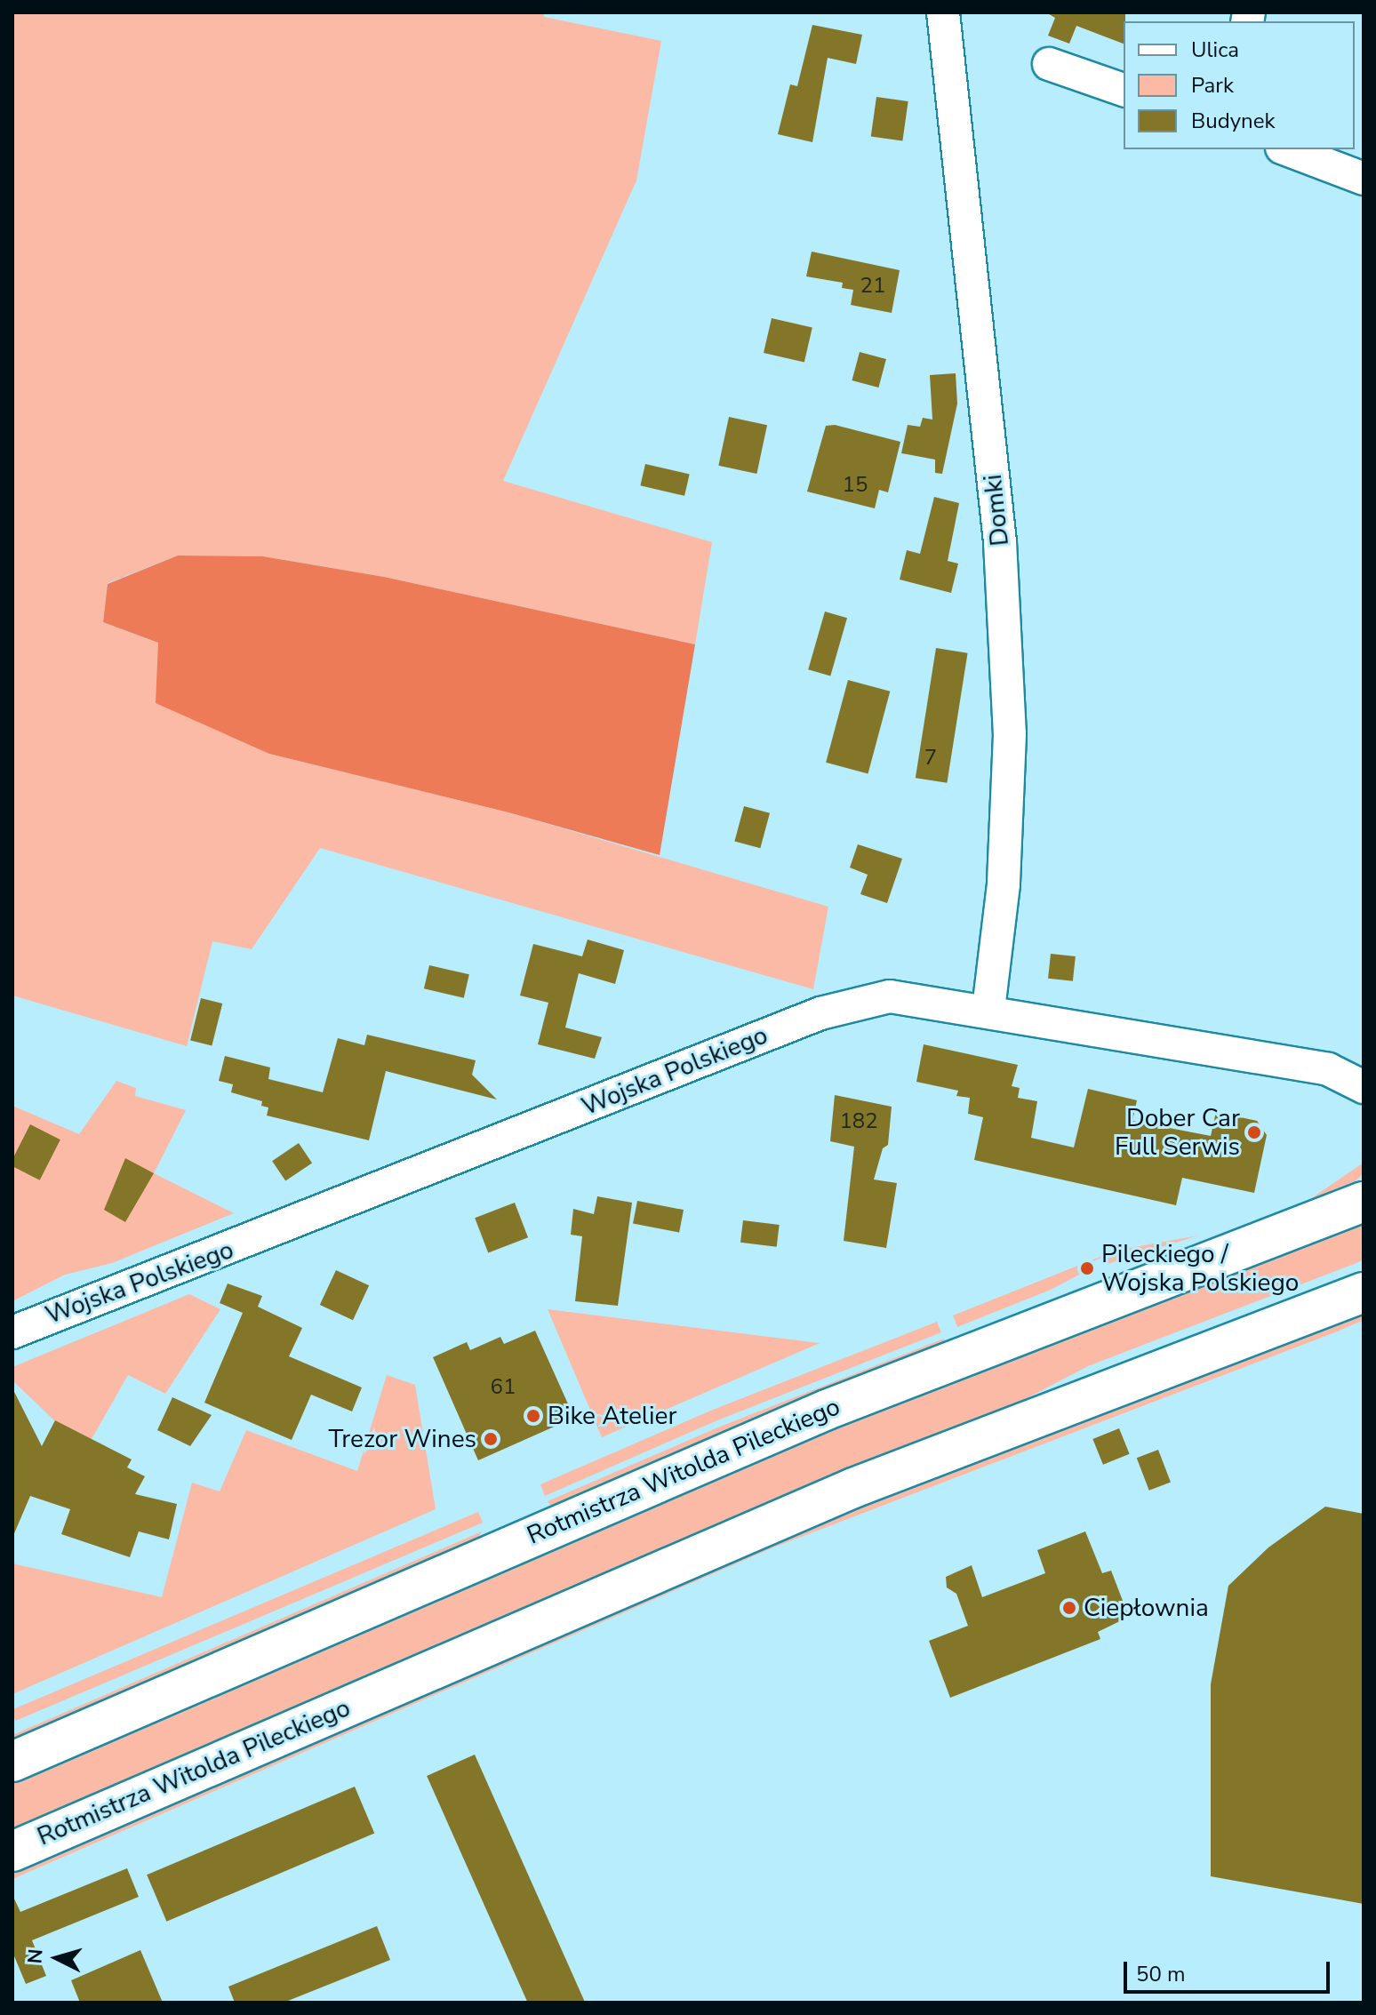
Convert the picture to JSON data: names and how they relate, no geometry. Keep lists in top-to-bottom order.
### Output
{
  "streets": {
    "main road": ["Rotmistrza Witolda Pileckiego"],
    "street": ["Domki", "Wojska Polskiego"]
  },
  "crossings": [
    ["Domki", "Wojska Polskiego"]
  ],
  "places": [
    "Dober Car Full Serwis",
    "Pileckiego / Wojska Polskiego",
    "Bike Atelier",
    "Trezor Wines",
    "Ciepłownia"
  ],
  "house_numbers": [
    "21",
    "15",
    "7",
    "182",
    "61"
  ],
  "legend": ["Ulica", "Park", "Budynek"],
  "scale_bar": "50 m",
  "north": "left"
}
